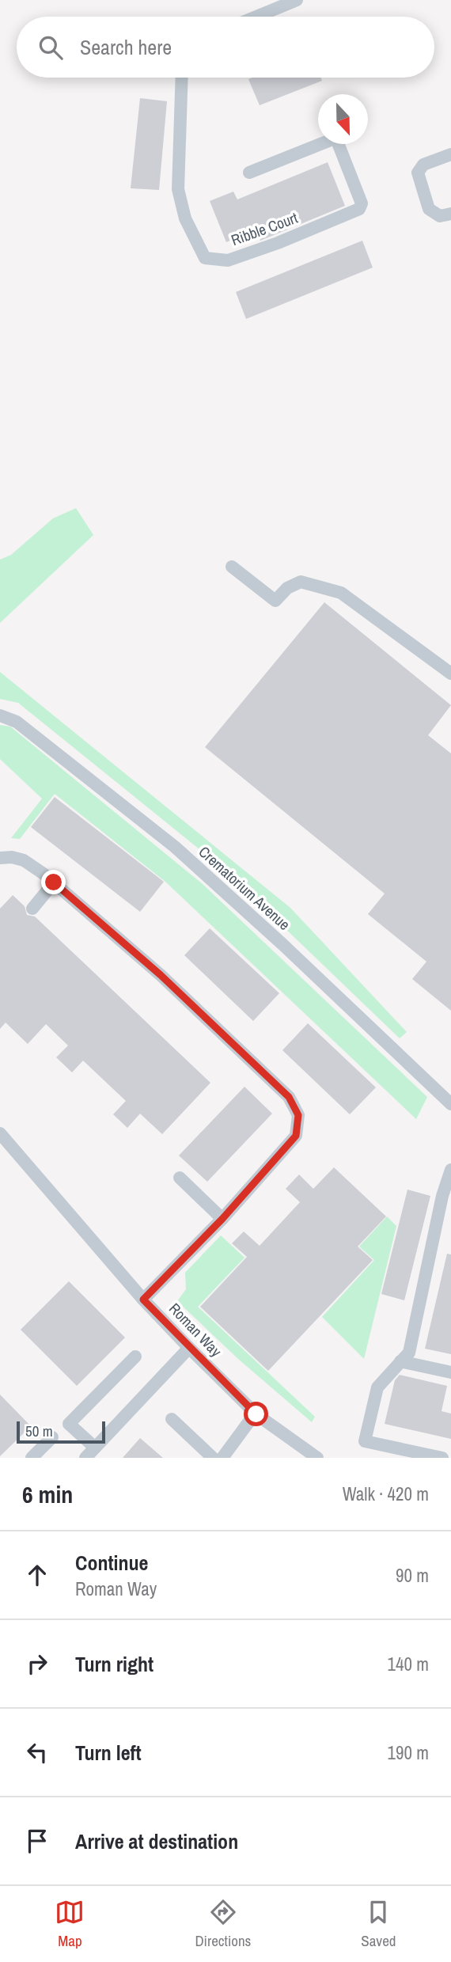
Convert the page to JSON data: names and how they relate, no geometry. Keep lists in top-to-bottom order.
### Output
{
  "streets": {
    "lane": ["Ribble Court", "Crematorium Avenue", "Roman Way"]
  },
  "scale_bar": "50 m",
  "north": "bottom",
  "page": {
    "search": "Search here",
    "scale": "50 m",
    "heading": ["6 min", "Walk · 420 m"],
    "list": [
      ["Continue", "Roman Way", "90 m"],
      ["Turn right", "140 m"],
      ["Turn left", "190 m"],
      "Arrive at destination"
    ],
    "nav": ["Map", "Directions", "Saved"]
  }
}
